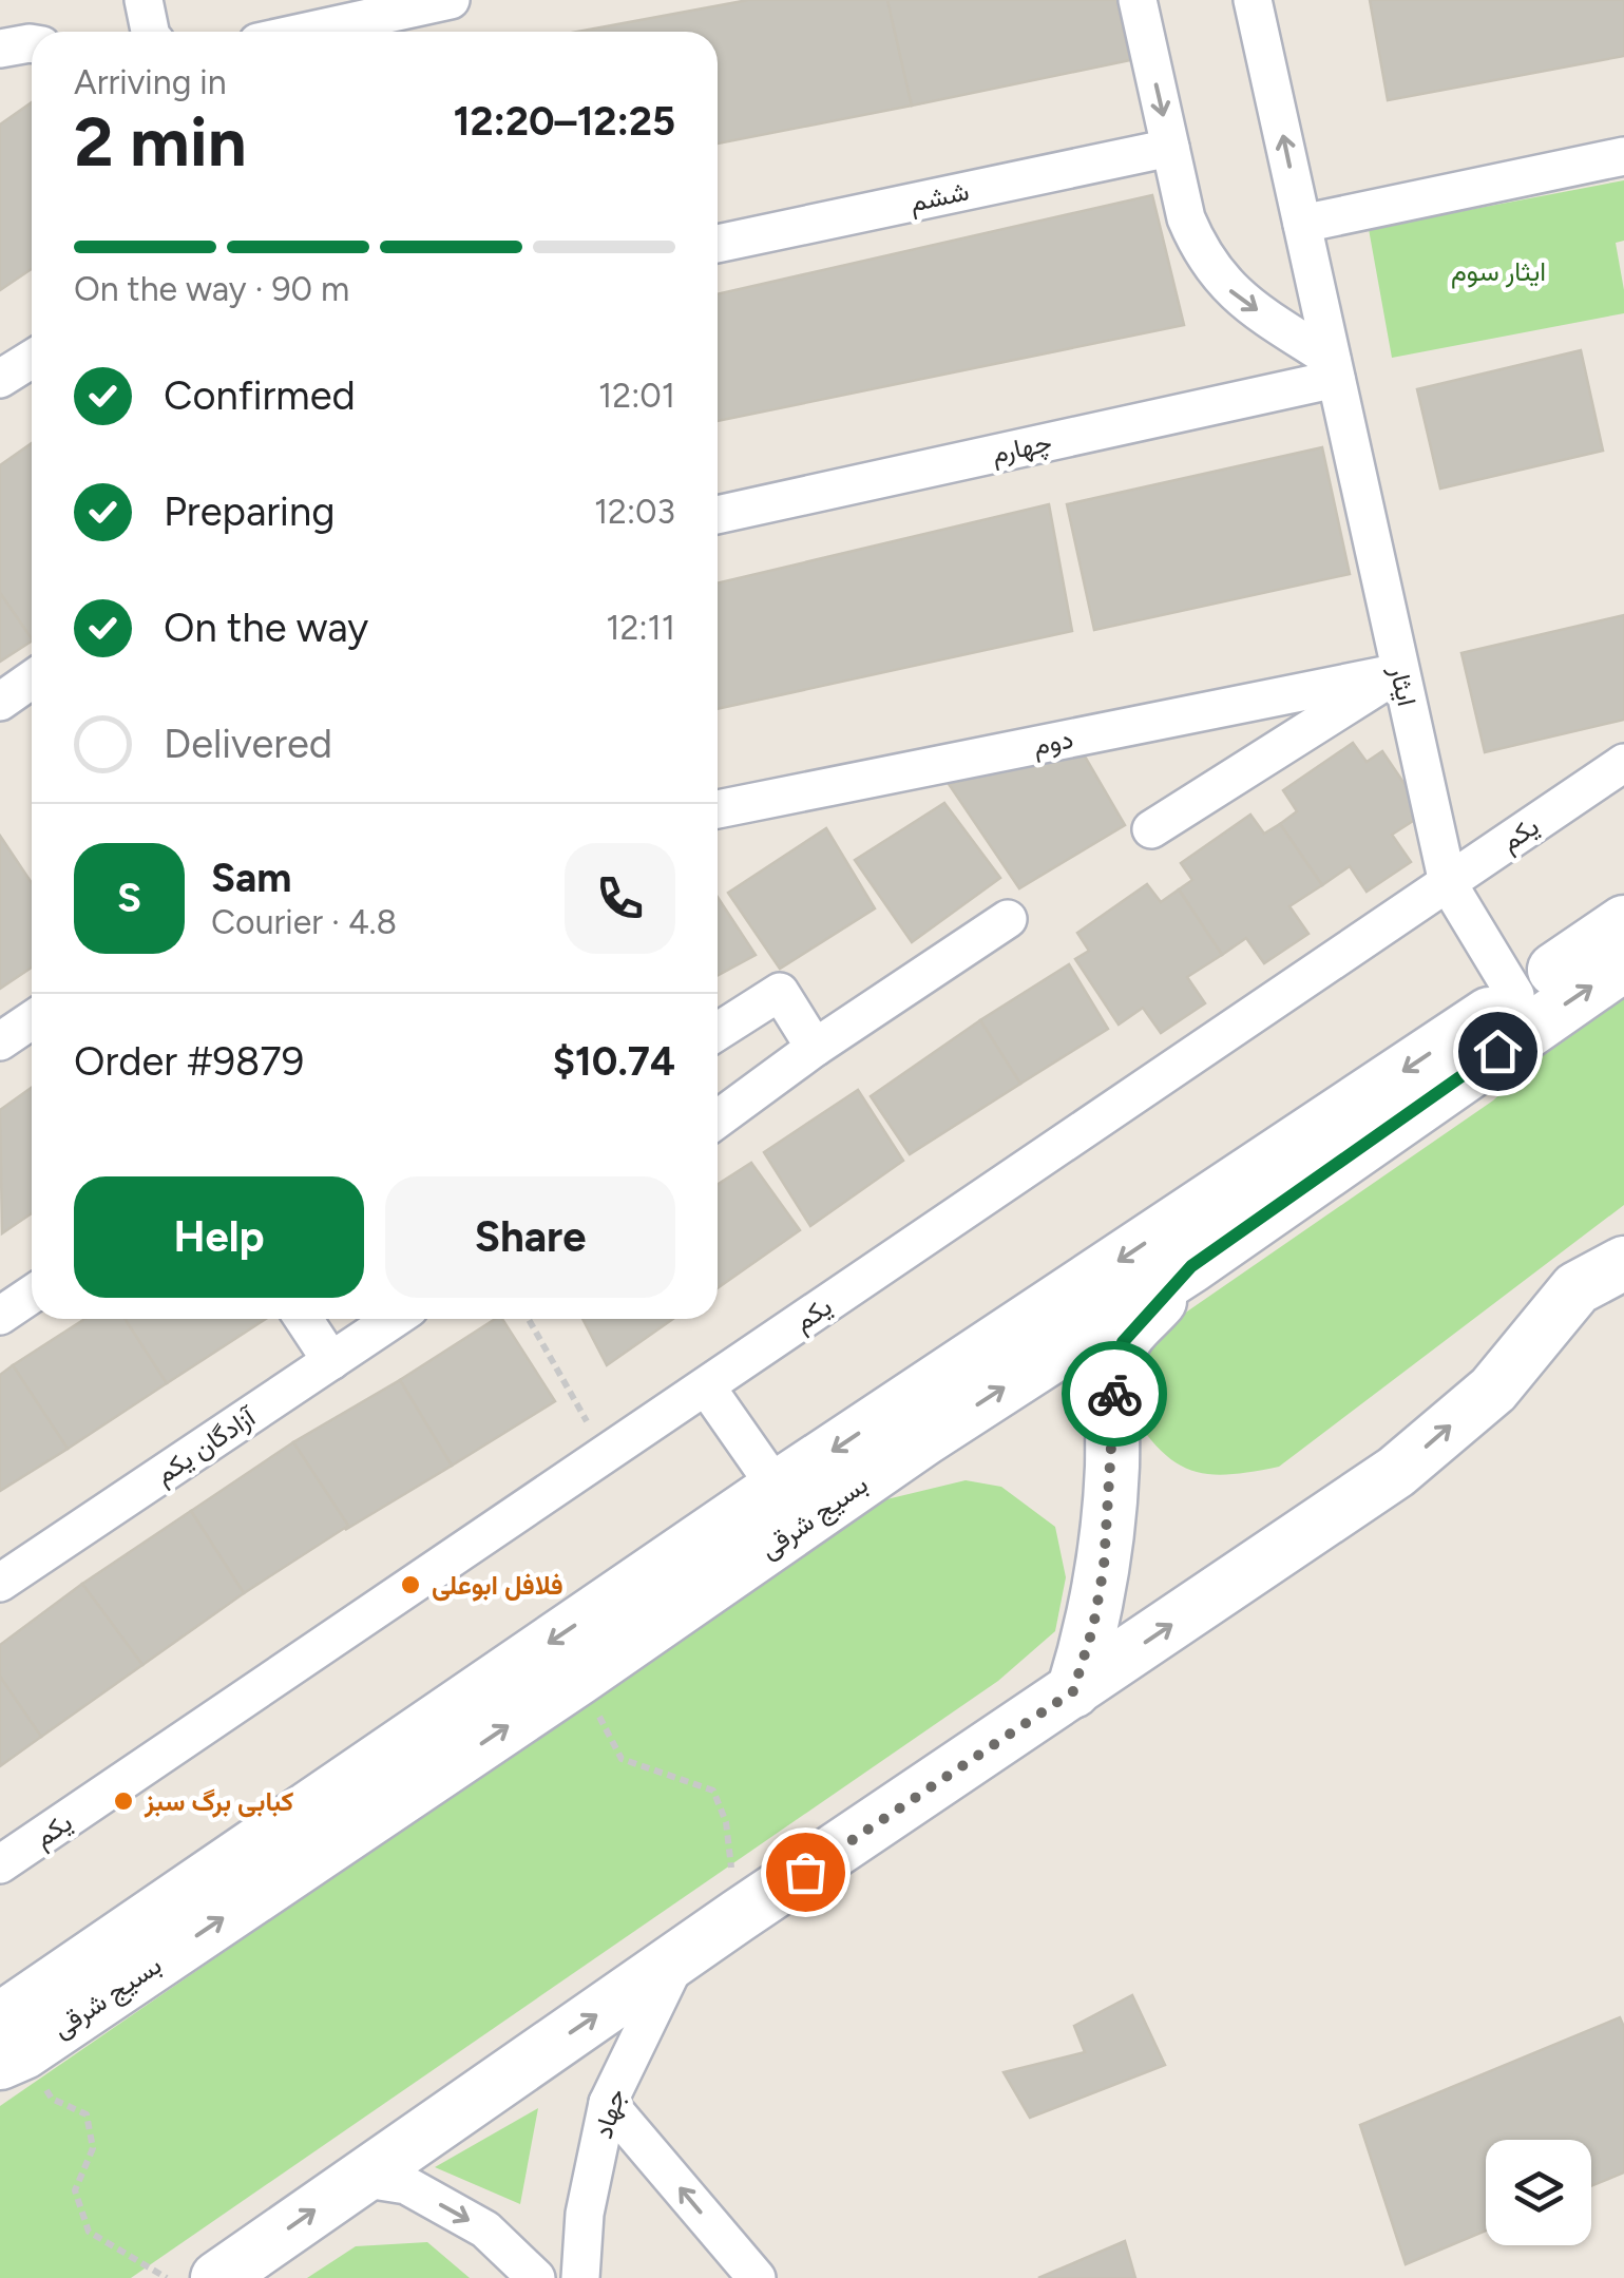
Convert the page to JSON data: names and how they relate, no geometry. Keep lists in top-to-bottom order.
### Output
{
  "streets": {
    "main road": ["بسیج شرقی"],
    "street": [
      "ششم",
      "چهارم",
      "ایثار",
      "دوم",
      "یکم",
      "آزادگان یکم",
      "جهاد"
    ]
  },
  "crossings": [
    ["چهارم", "ایثار"],
    ["ایثار", "دوم"],
    ["ایثار", "یکم"],
    ["ایثار", "بسیج شرقی"]
  ],
  "parks": ["ایثار سوم"],
  "places": ["فلافل ابوعلی", "کبابی برگ سبز"],
  "page": {
    "heading": ["2 min", "Arriving in", "12:20–12:25"],
    "panel": [
      "Sam",
      "Courier · 4.8",
      "Order #9879",
      "$10.74"
    ],
    "bar": "On the way · 90 m",
    "list": [
      ["Confirmed", "12:01"],
      ["Preparing", "12:03"],
      ["On the way", "12:11"],
      "Delivered"
    ],
    "round": "S",
    "buttons": ["Help", "Share"]
  }
}
